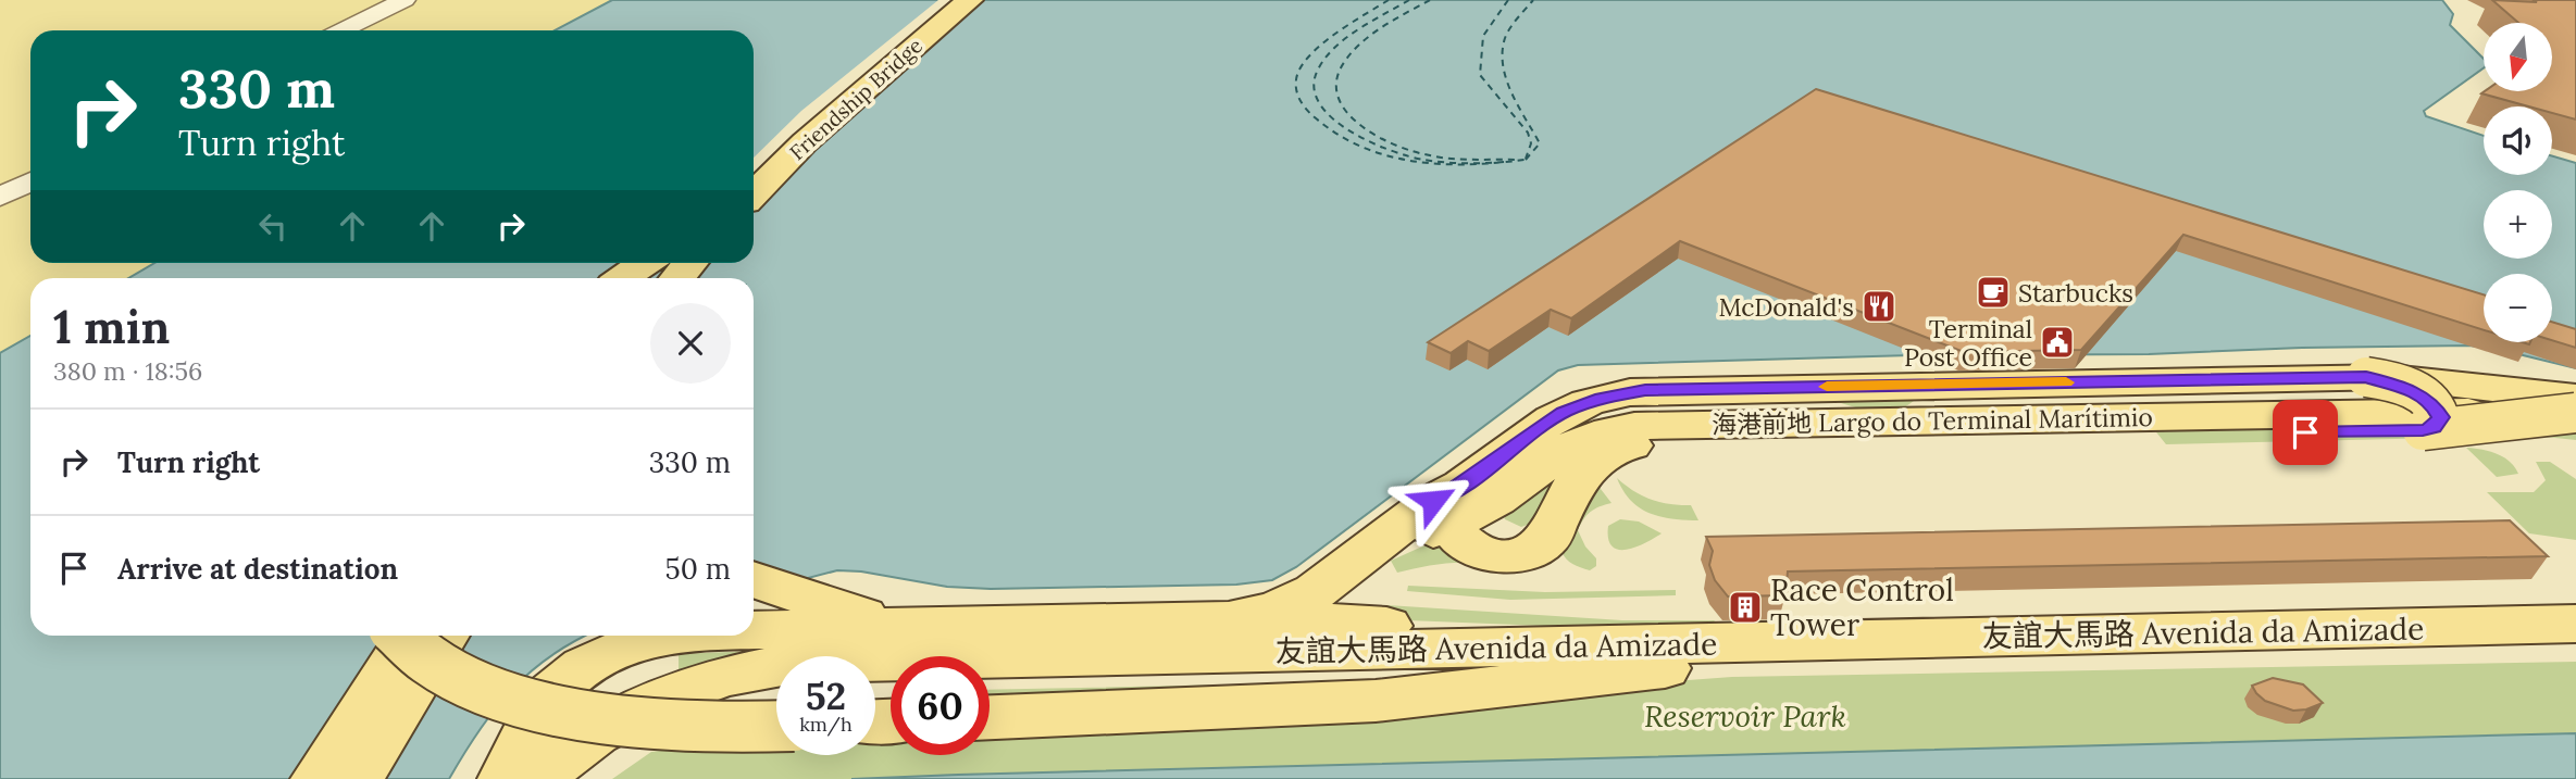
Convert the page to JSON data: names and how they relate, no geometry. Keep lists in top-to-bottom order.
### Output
{
  "streets": {
    "main road": ["Friendship Bridge", "海港前地 Largo do Terminal Marítimio", "友誼大馬路 Avenida da Amizade"]
  },
  "parks": ["Reservoir Park"],
  "places": {
    "cafe": ["Starbucks"],
    "restaurant": ["McDonald's"],
    "public building": ["Terminal Post Office"],
    "building": ["Race Control Tower"]
  },
  "north": "bottom",
  "page": {
    "map_buttons": ["+", "−"],
    "turn": ["330 m", "Turn right"],
    "heading": ["1 min", "380 m · 18:56"],
    "list": [
      {
        "name": "Turn right",
        "value": "330 m"
      },
      {
        "name": "Arrive at destination",
        "value": "50 m"
      }
    ],
    "speed": "52 km/h",
    "limit": "60"
  }
}
